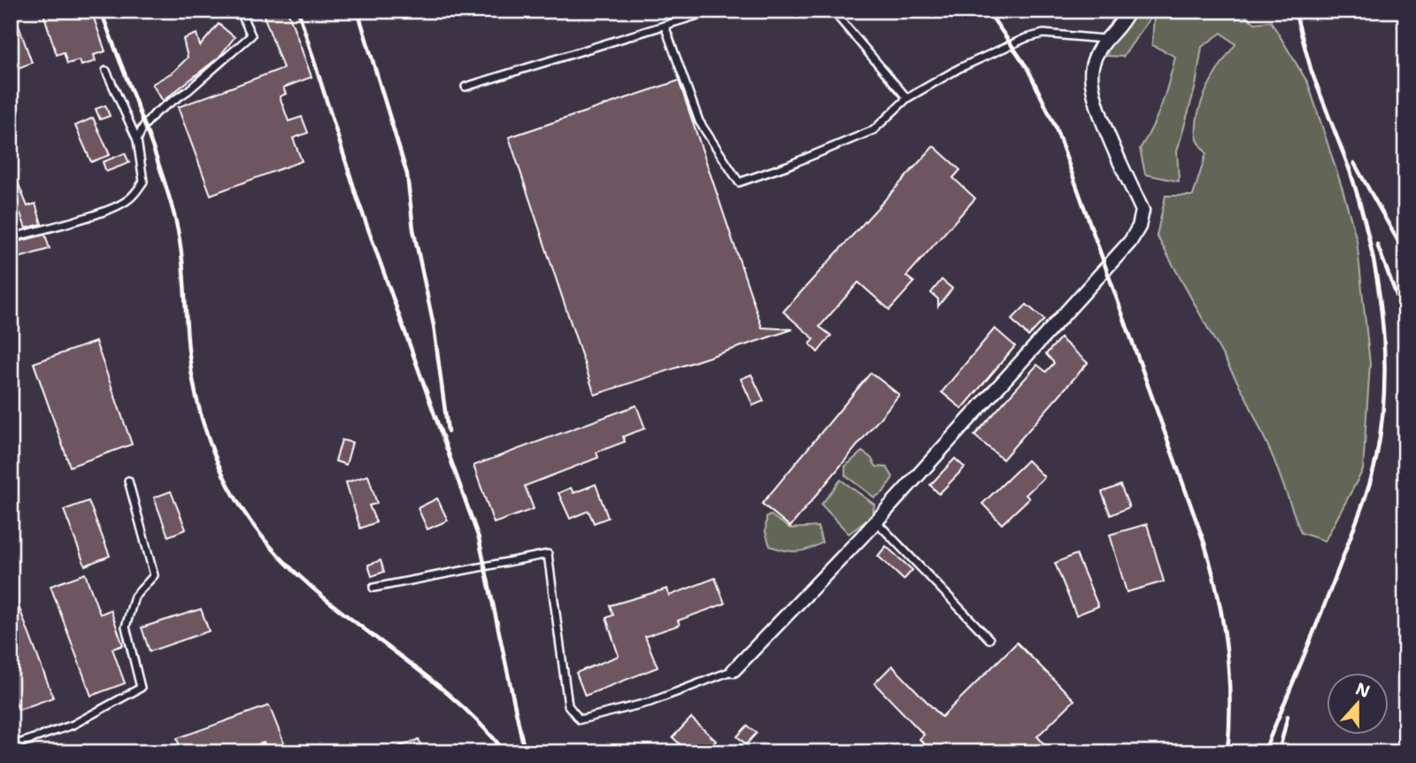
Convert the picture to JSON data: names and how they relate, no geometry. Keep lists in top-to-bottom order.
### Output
{
  "north": "top"
}
